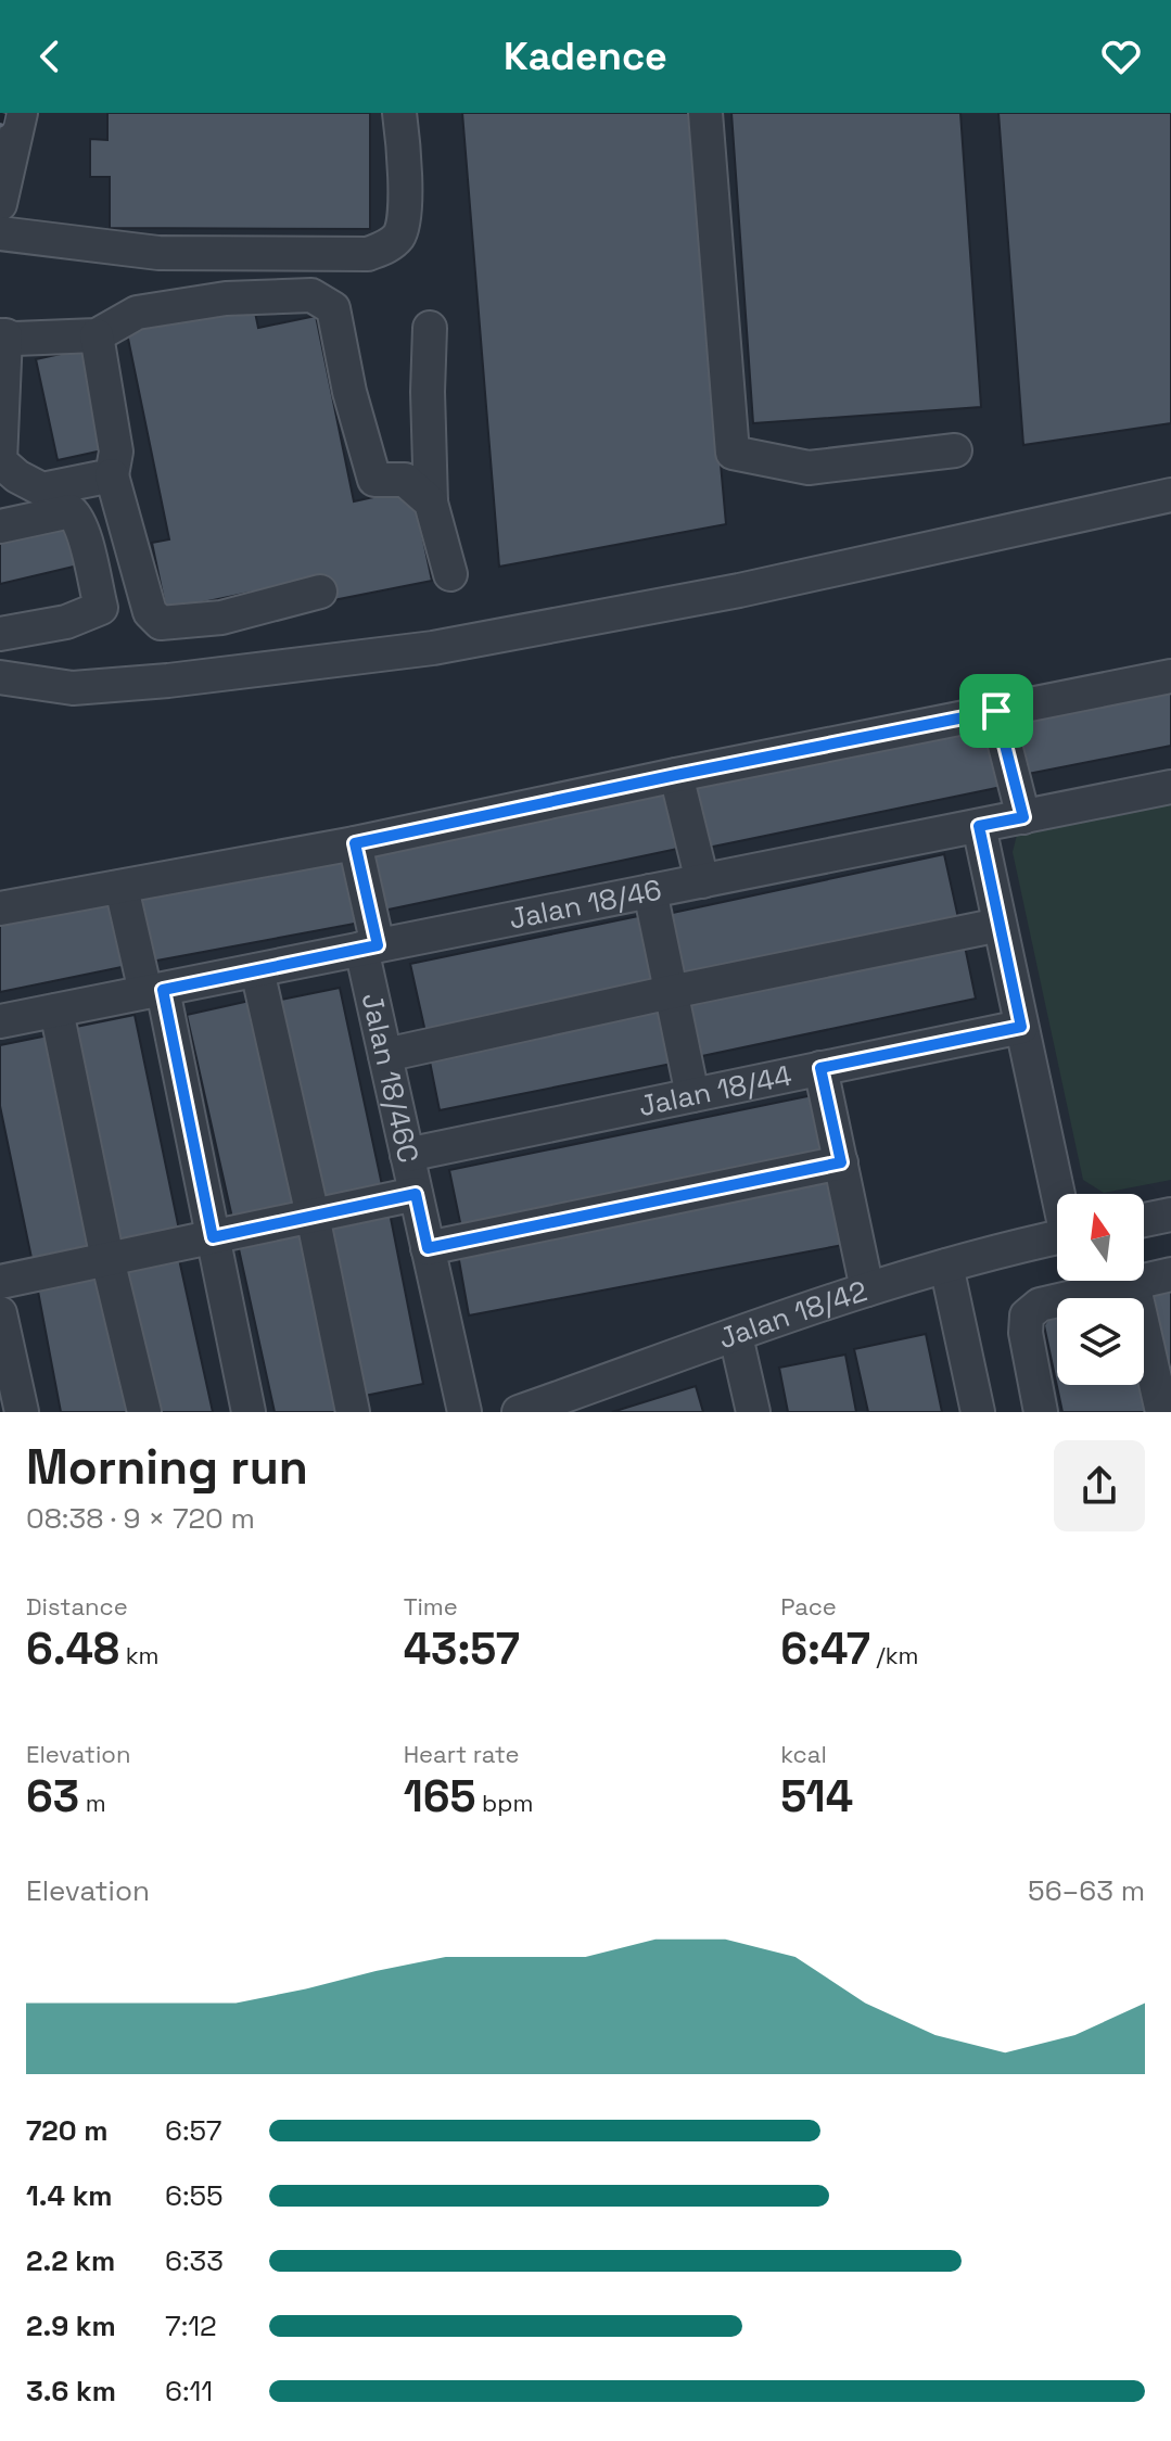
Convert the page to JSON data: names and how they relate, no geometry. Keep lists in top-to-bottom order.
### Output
{
  "streets": {
    "street": [
      "Jalan 18/46",
      "Jalan 18/46C",
      "Jalan 18/44",
      "Jalan 18/42"
    ]
  },
  "crossings": [
    ["Jalan 18/46", "Jalan 18/46C"],
    ["Jalan 18/46C", "Jalan 18/44"]
  ],
  "north": "top",
  "page": {
    "header": "Kadence",
    "heading": ["Morning run", "08:38 · 9 × 720 m"],
    "stats": [
      ["Distance", "6.48 km"],
      ["Time", "43:57"],
      ["Pace", "6:47 /km"],
      ["Elevation", "63 m"],
      ["Heart rate", "165 bpm"],
      ["kcal", "514"]
    ],
    "chart": ["Elevation", "56–63 m"],
    "list": [
      {
        "name": "720 m",
        "note": "6:57"
      },
      {
        "name": "1.4 km",
        "note": "6:55"
      },
      {
        "name": "2.2 km",
        "note": "6:33"
      },
      {
        "name": "2.9 km",
        "note": "7:12"
      },
      {
        "name": "3.6 km",
        "note": "6:11"
      }
    ]
  }
}
